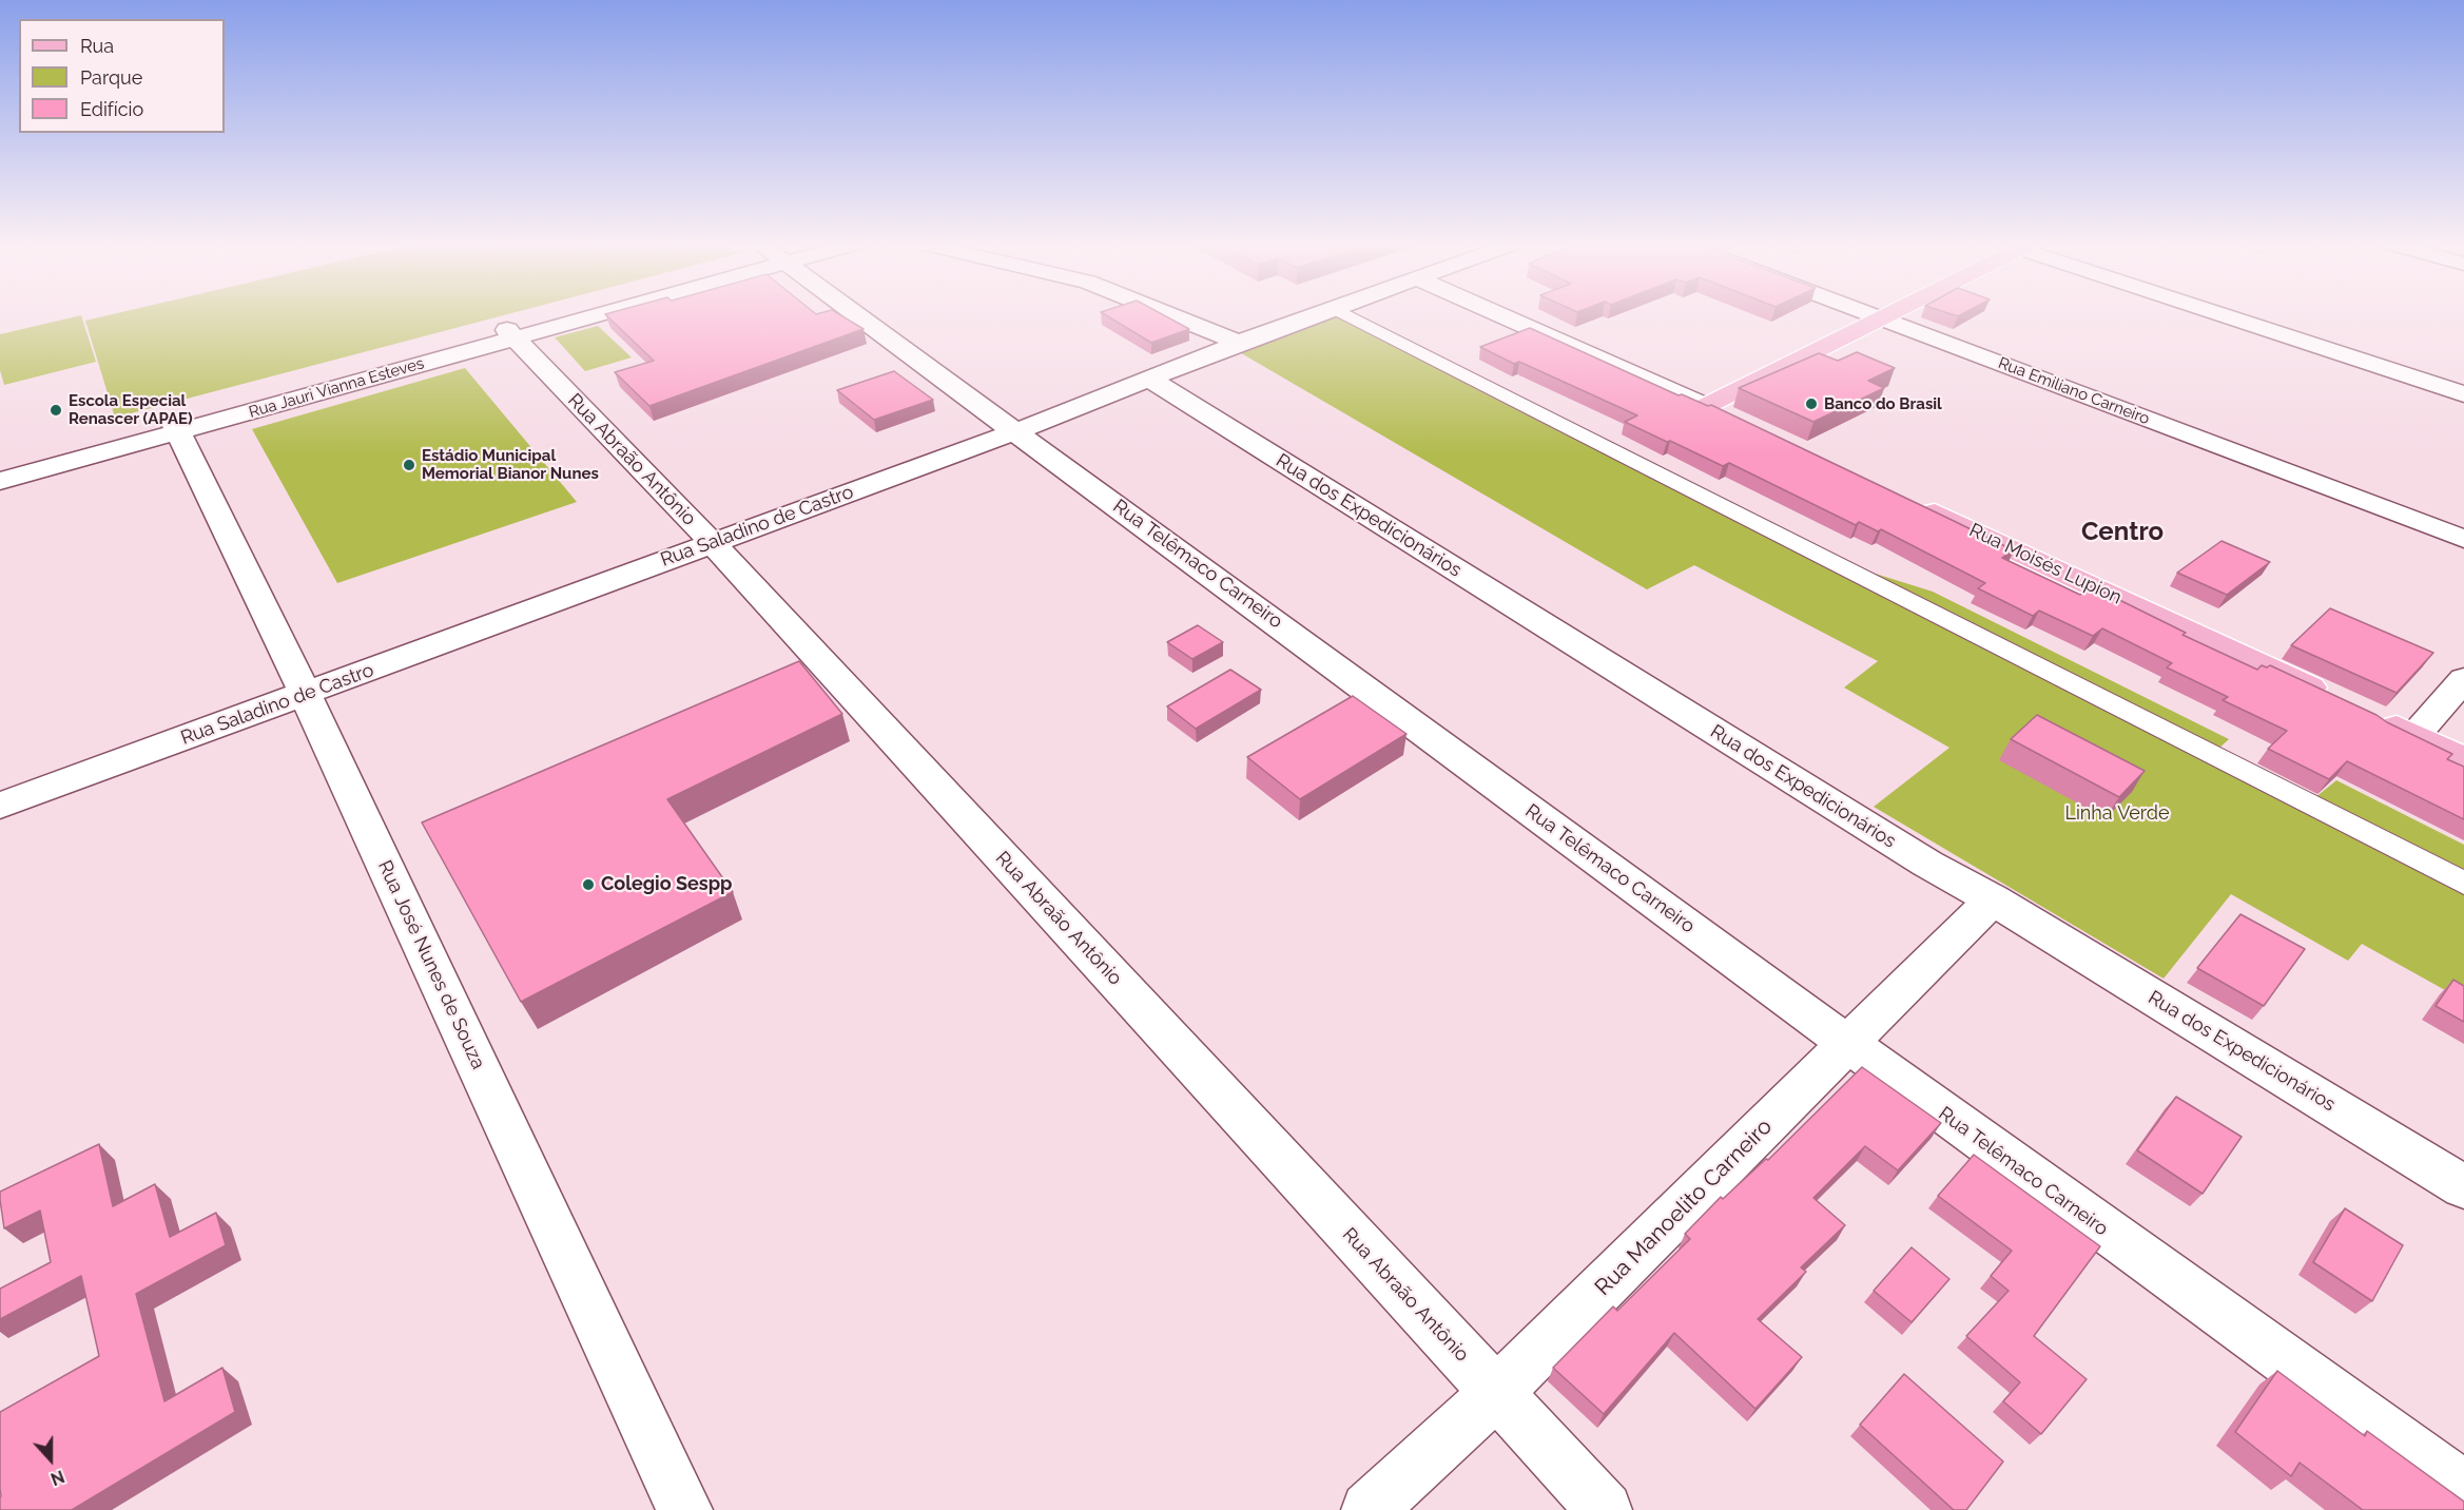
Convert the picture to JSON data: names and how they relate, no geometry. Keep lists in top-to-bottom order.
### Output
{
  "streets": {
    "main road": ["Rua Moisés Lupion"],
    "street": [
      "Rua Jauri Vianna Esteves",
      "Rua Emiliano Carneiro",
      "Rua Abraão Antônio",
      "Rua dos Expedicionários",
      "Rua Saladino de Castro",
      "Rua Telêmaco Carneiro",
      "Rua José Nunes de Souza",
      "Rua Manoelito Carneiro"
    ]
  },
  "crossings": [
    ["Rua Jauri Vianna Esteves", "Rua Abraão Antônio"],
    ["Rua Jauri Vianna Esteves", "Rua José Nunes de Souza"],
    ["Rua Abraão Antônio", "Rua Saladino de Castro"],
    ["Rua Abraão Antônio", "Rua Manoelito Carneiro"],
    ["Rua dos Expedicionários", "Rua Saladino de Castro"],
    ["Rua dos Expedicionários", "Rua Manoelito Carneiro"],
    ["Rua Saladino de Castro", "Rua Telêmaco Carneiro"],
    ["Rua Saladino de Castro", "Rua José Nunes de Souza"],
    ["Rua Telêmaco Carneiro", "Rua Manoelito Carneiro"]
  ],
  "districts": ["Centro"],
  "parks": ["Linha Verde"],
  "places": [
    "Banco do Brasil",
    "Escola Especial Renascer (APAE)",
    "Estádio Municipal Memorial Bianor Nunes",
    "Colegio Sespp"
  ],
  "legend": ["Rua", "Parque", "Edifício"],
  "north": "bottom"
}
